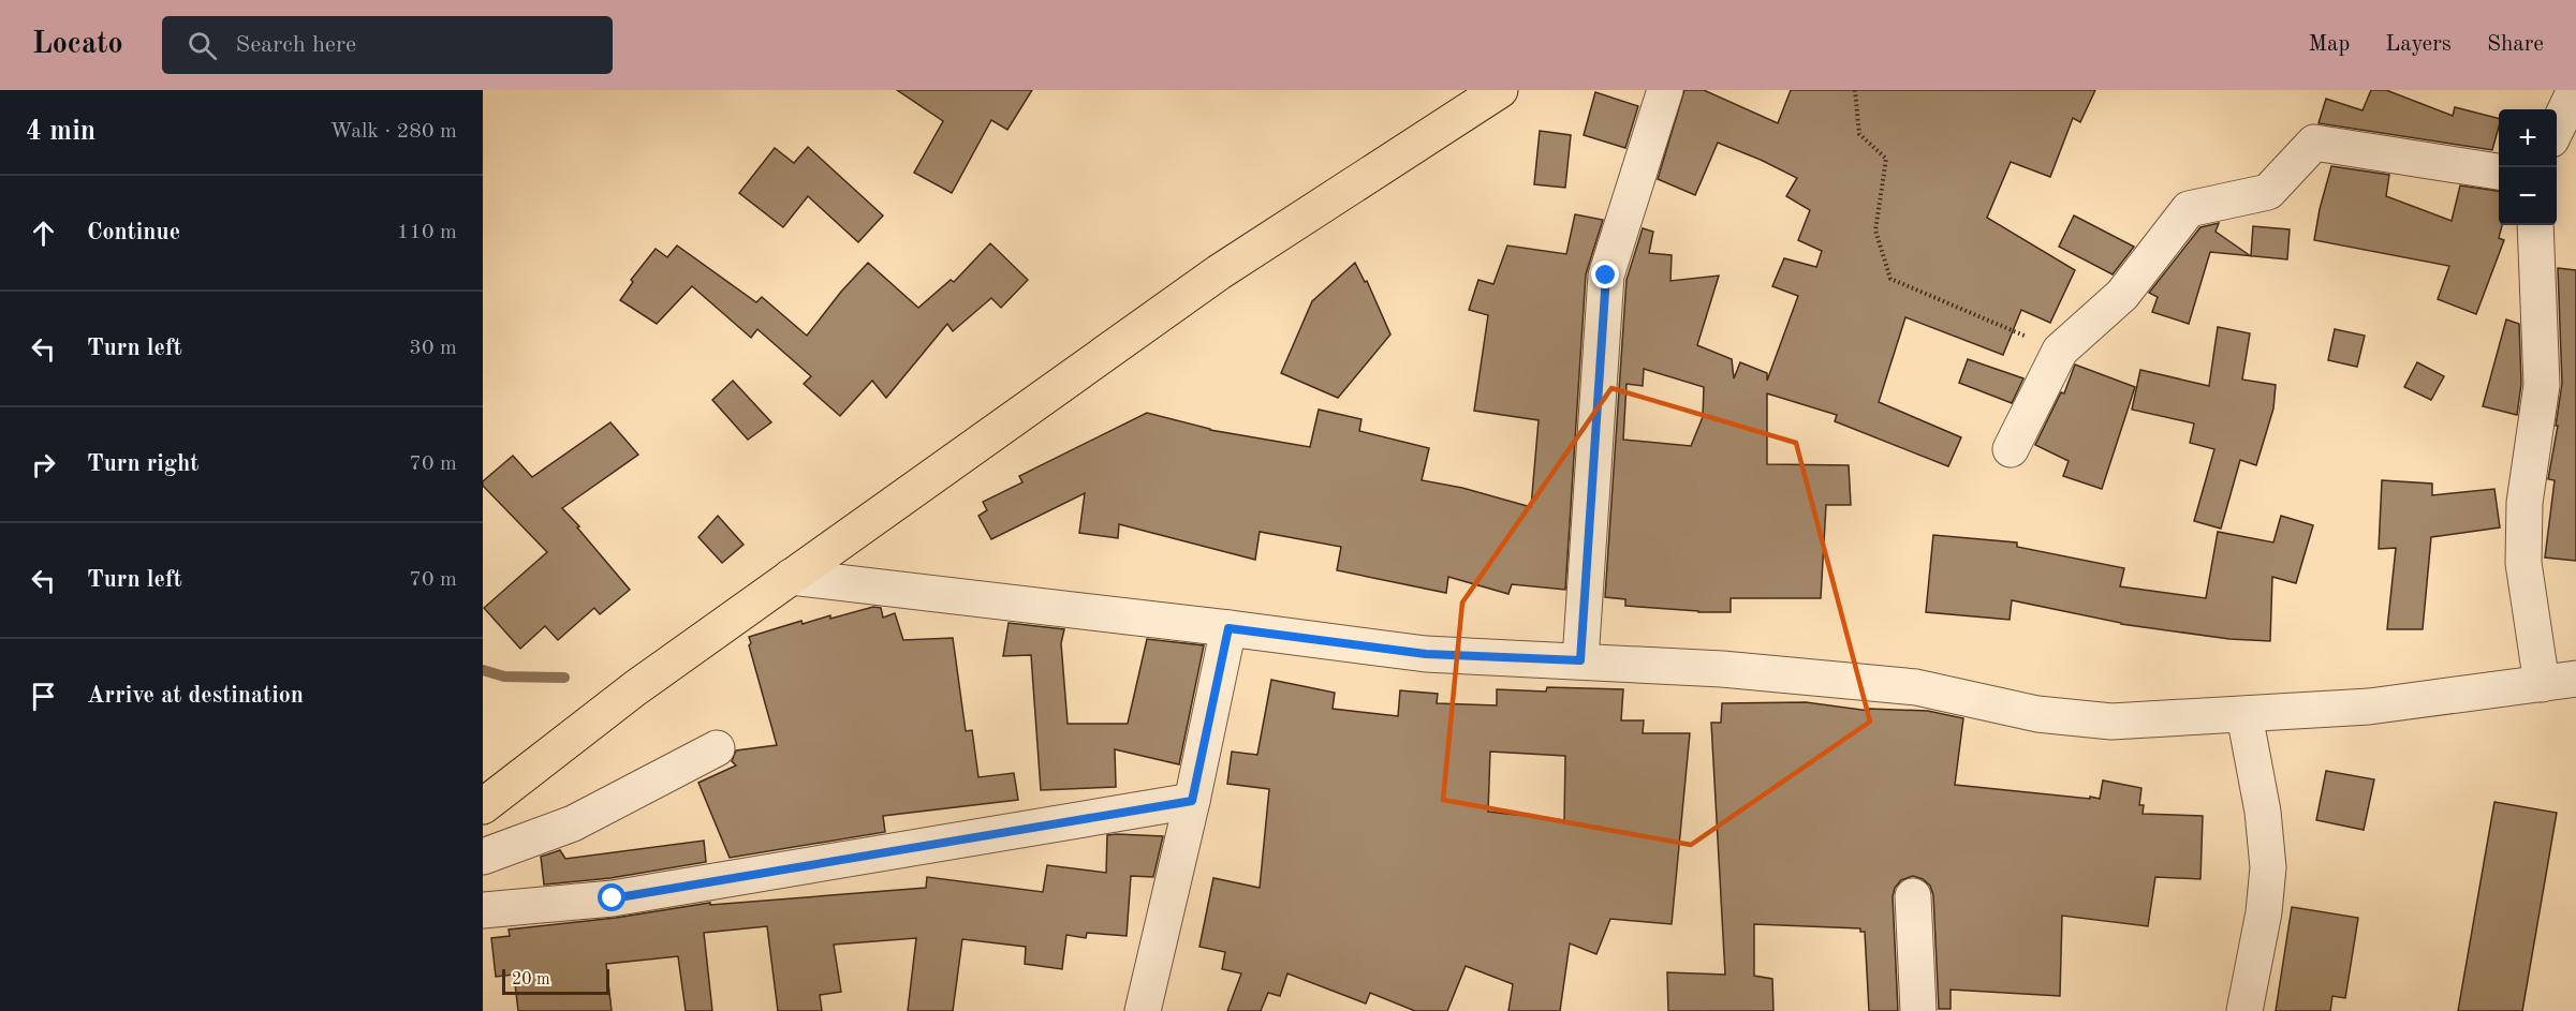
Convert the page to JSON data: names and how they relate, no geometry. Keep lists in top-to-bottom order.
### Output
{
  "scale_bar": "20 m",
  "page": {
    "header": "Locato",
    "search": "Search here",
    "nav": ["Map", "Layers", "Share"],
    "heading": ["4 min", "Walk · 280 m"],
    "map_buttons": ["+", "−"],
    "list": [
      ["Continue", "110 m"],
      ["Turn left", "30 m"],
      ["Turn right", "70 m"],
      ["Turn left", "70 m"],
      "Arrive at destination"
    ],
    "scale": "20 m"
  }
}
